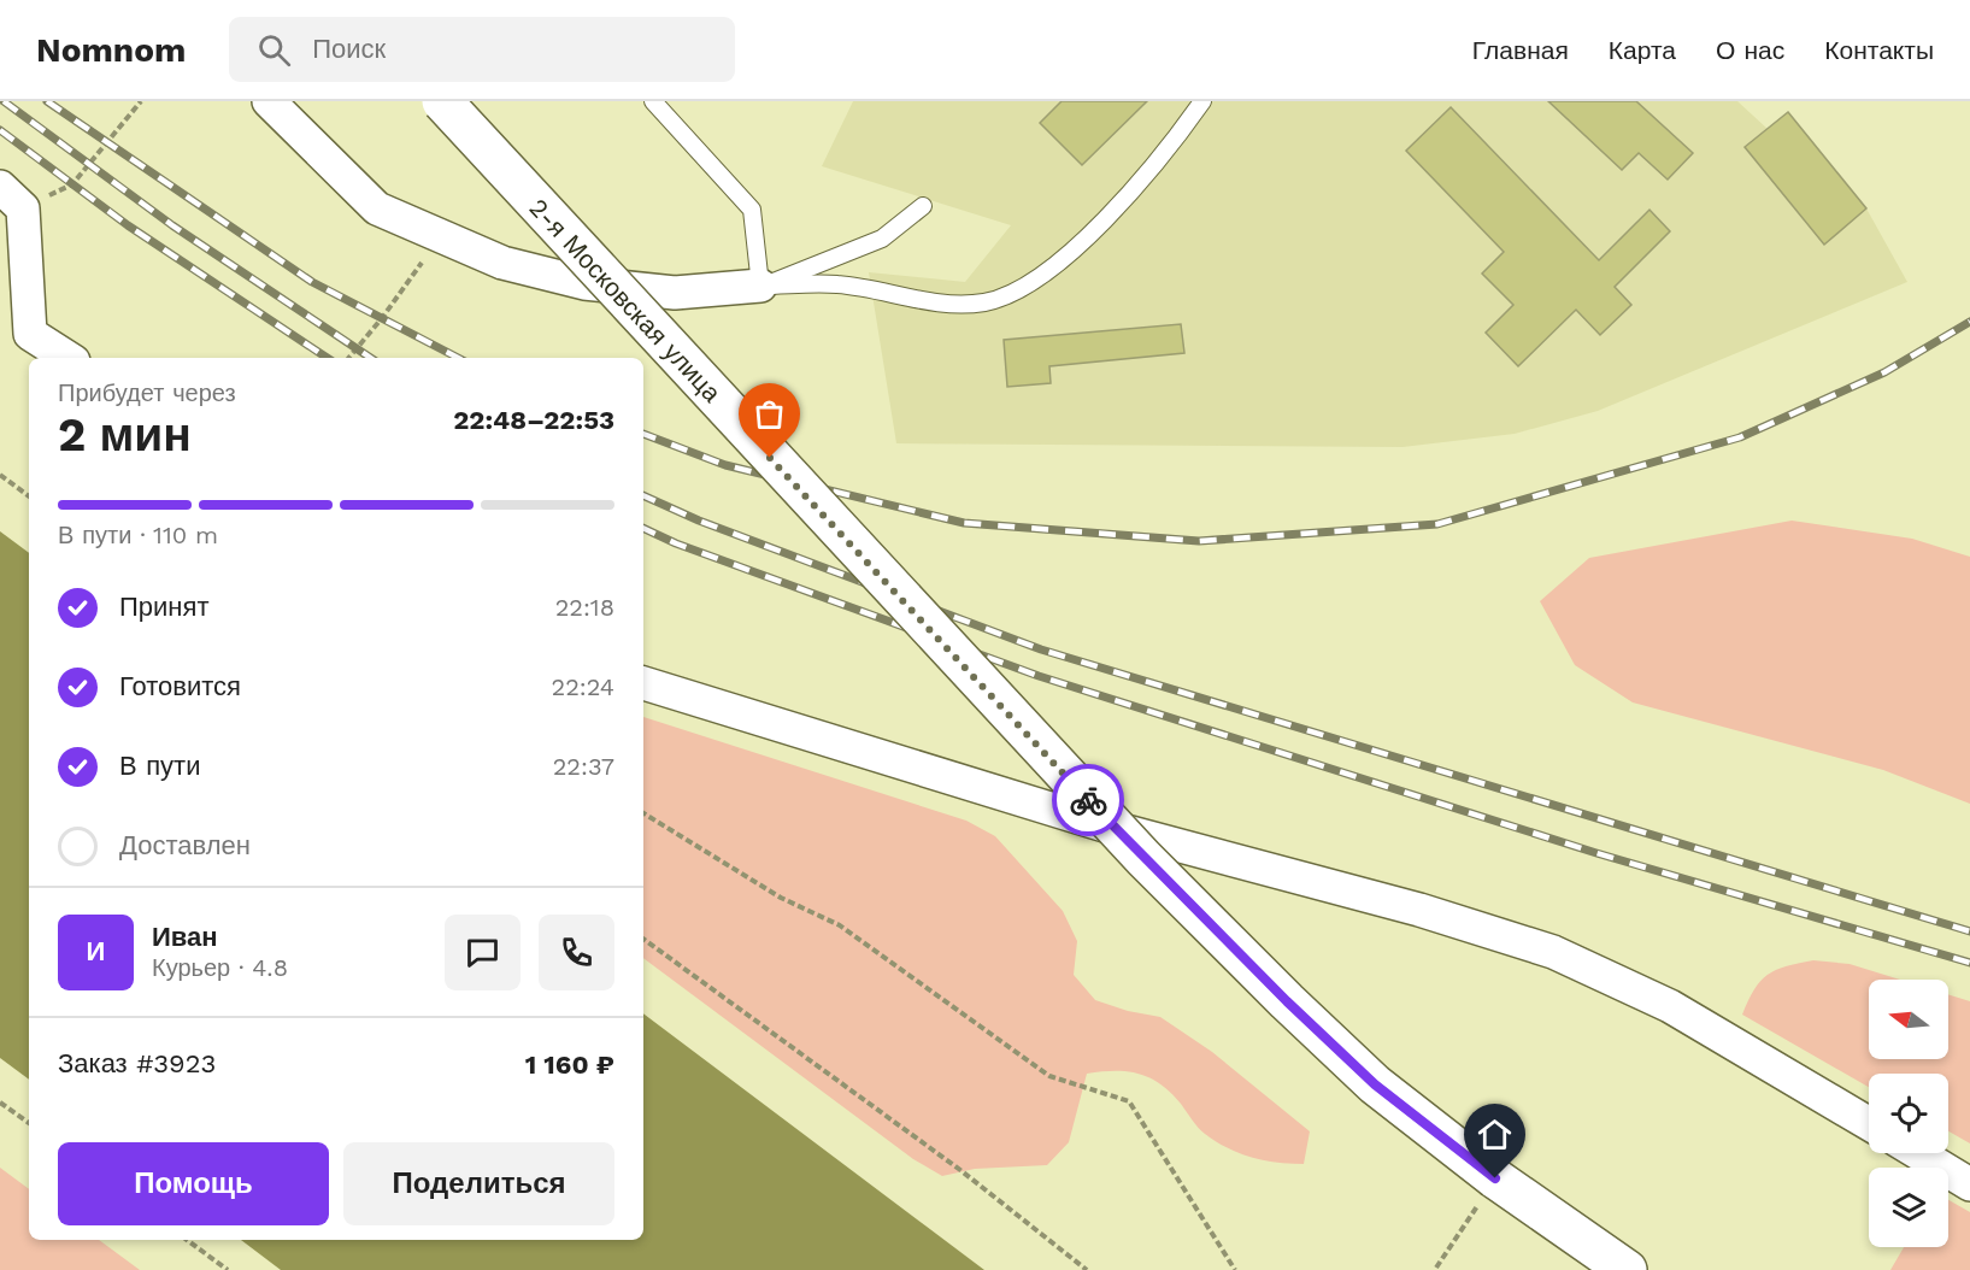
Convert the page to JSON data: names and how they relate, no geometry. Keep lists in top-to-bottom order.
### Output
{
  "streets": {
    "main road": ["2-я Московская улица"]
  },
  "north": "left",
  "page": {
    "header": "Nomnom",
    "search": "Поиск",
    "nav": [
      "Главная",
      "Карта",
      "О нас",
      "Контакты"
    ],
    "heading": ["2 мин", "Прибудет через", "22:48–22:53"],
    "panel": [
      "Иван",
      "Курьер · 4.8",
      "Заказ #3923",
      "1 160 ₽"
    ],
    "bar": "В пути · 110 m",
    "list": [
      ["Принят", "22:18"],
      ["Готовится", "22:24"],
      ["В пути", "22:37"],
      "Доставлен"
    ],
    "round": "И",
    "buttons": ["Помощь", "Поделиться"]
  }
}
